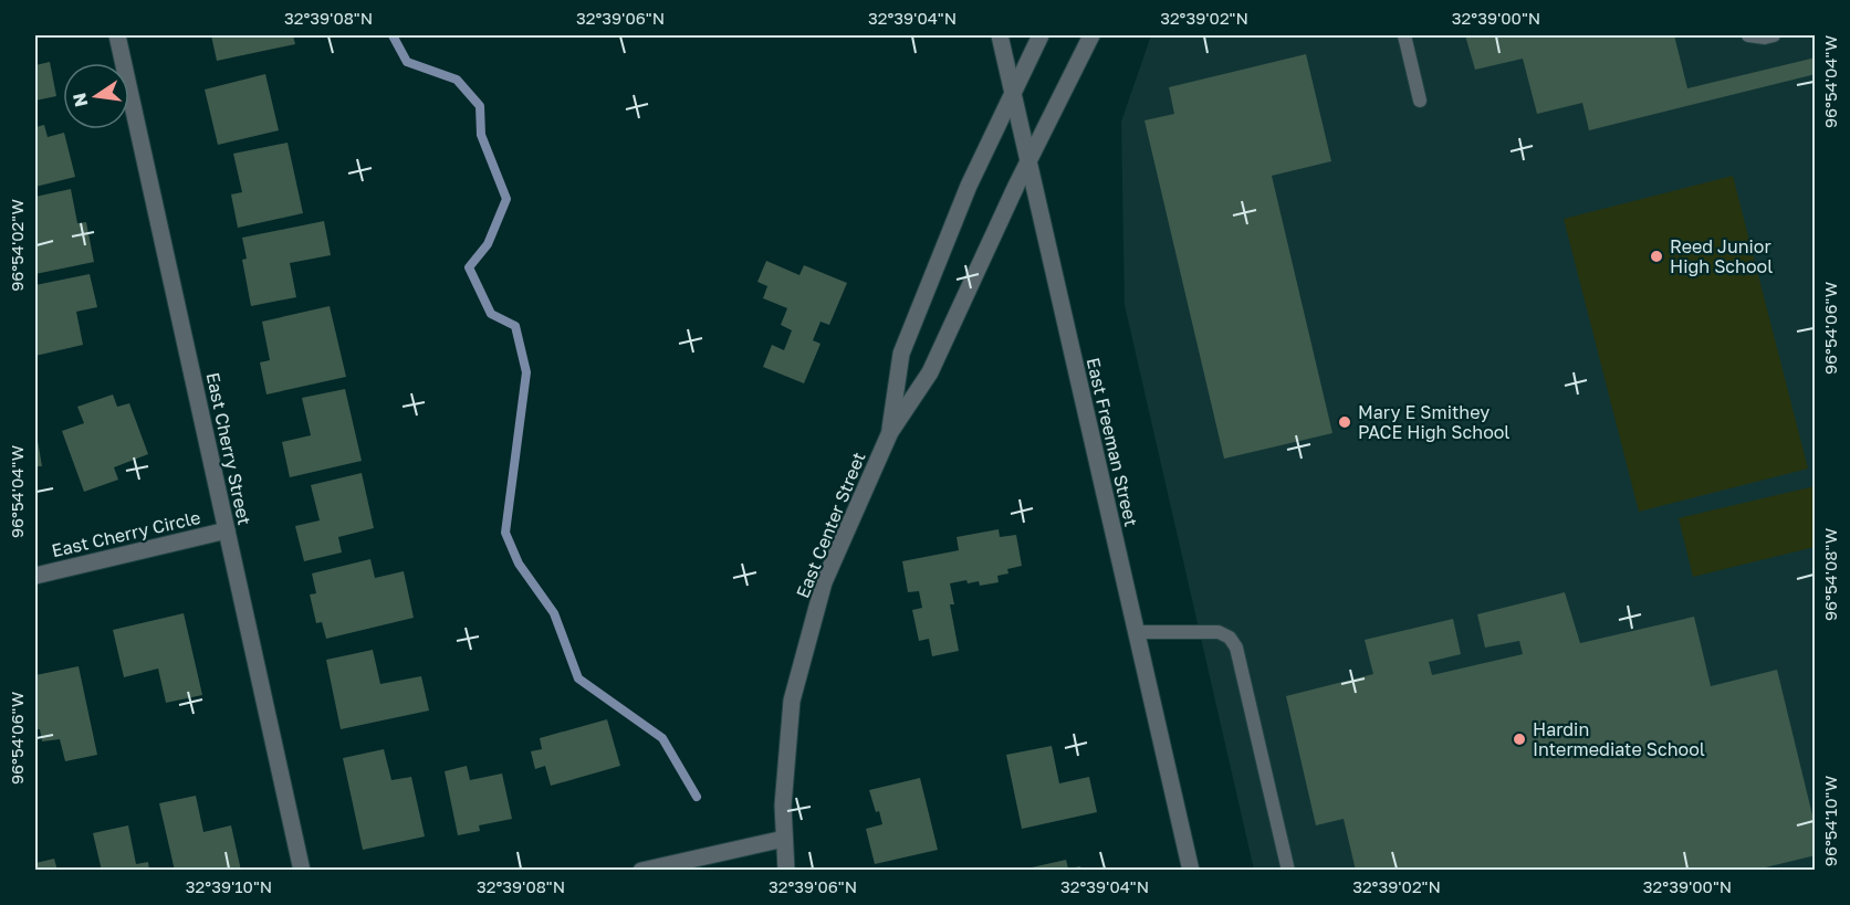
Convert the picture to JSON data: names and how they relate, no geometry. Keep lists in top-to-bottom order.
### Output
{
  "streets": {
    "street": [
      "East Freeman Street",
      "East Cherry Street",
      "East Center Street",
      "East Cherry Circle"
    ]
  },
  "crossings": [
    ["East Freeman Street", "East Center Street"],
    ["East Cherry Street", "East Cherry Circle"]
  ],
  "places": ["Reed Junior High School", "Mary E Smithey PACE High School", "Hardin Intermediate School"],
  "north": "left",
  "coordinates": [
    "32°39'08\"N",
    "32°39'06\"N",
    "32°39'04\"N",
    "32°39'02\"N",
    "32°39'00\"N",
    "96°54'04\"W",
    "96°54'02\"W",
    "96°54'06\"W",
    "96°54'08\"W",
    "96°54'10\"W",
    "32°39'10\"N"
  ]
}
